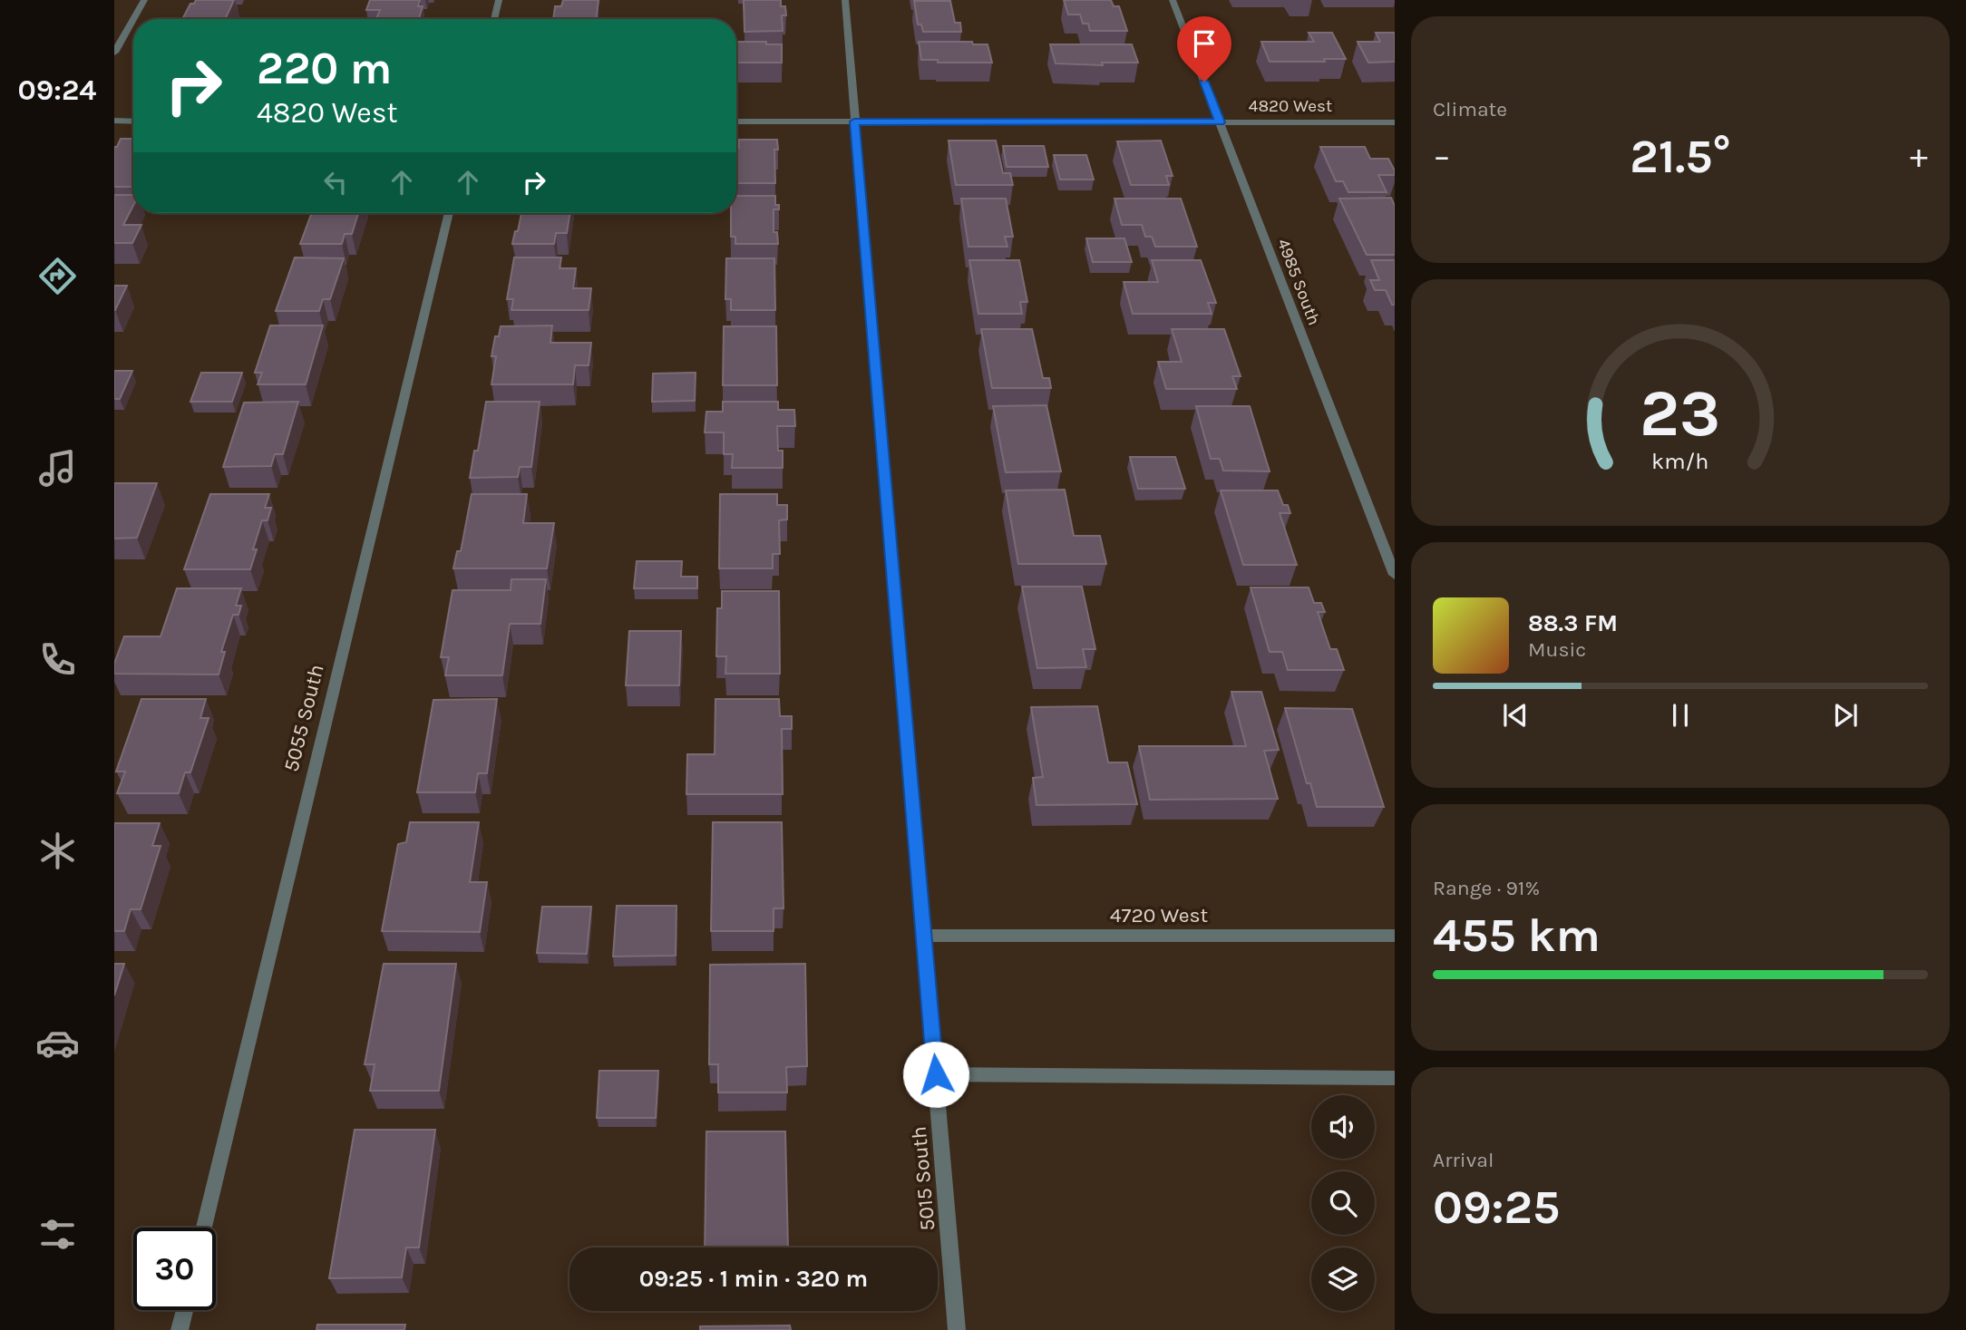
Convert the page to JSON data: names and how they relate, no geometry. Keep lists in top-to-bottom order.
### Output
{
  "streets": {
    "street": [
      "4820 West",
      "4985 South",
      "5055 South",
      "4720 West",
      "5015 South"
    ]
  },
  "crossings": [
    ["4820 West", "4985 South"],
    ["4820 West", "5015 South"],
    ["4720 West", "5015 South"]
  ],
  "page": {
    "tabs": "09:24",
    "tile": [
      "Climate",
      ["Range · 91%", "455 km"],
      ["Arrival", "09:25"]
    ],
    "turn": ["220 m", "4820 West"],
    "heat": ["−", "21.5°", "+"],
    "song": ["88.3 FM", "Music"],
    "limit": "30",
    "trip": "09:25 · 1 min · 320 m",
    "gauge": ["23", "km/h"]
  }
}
